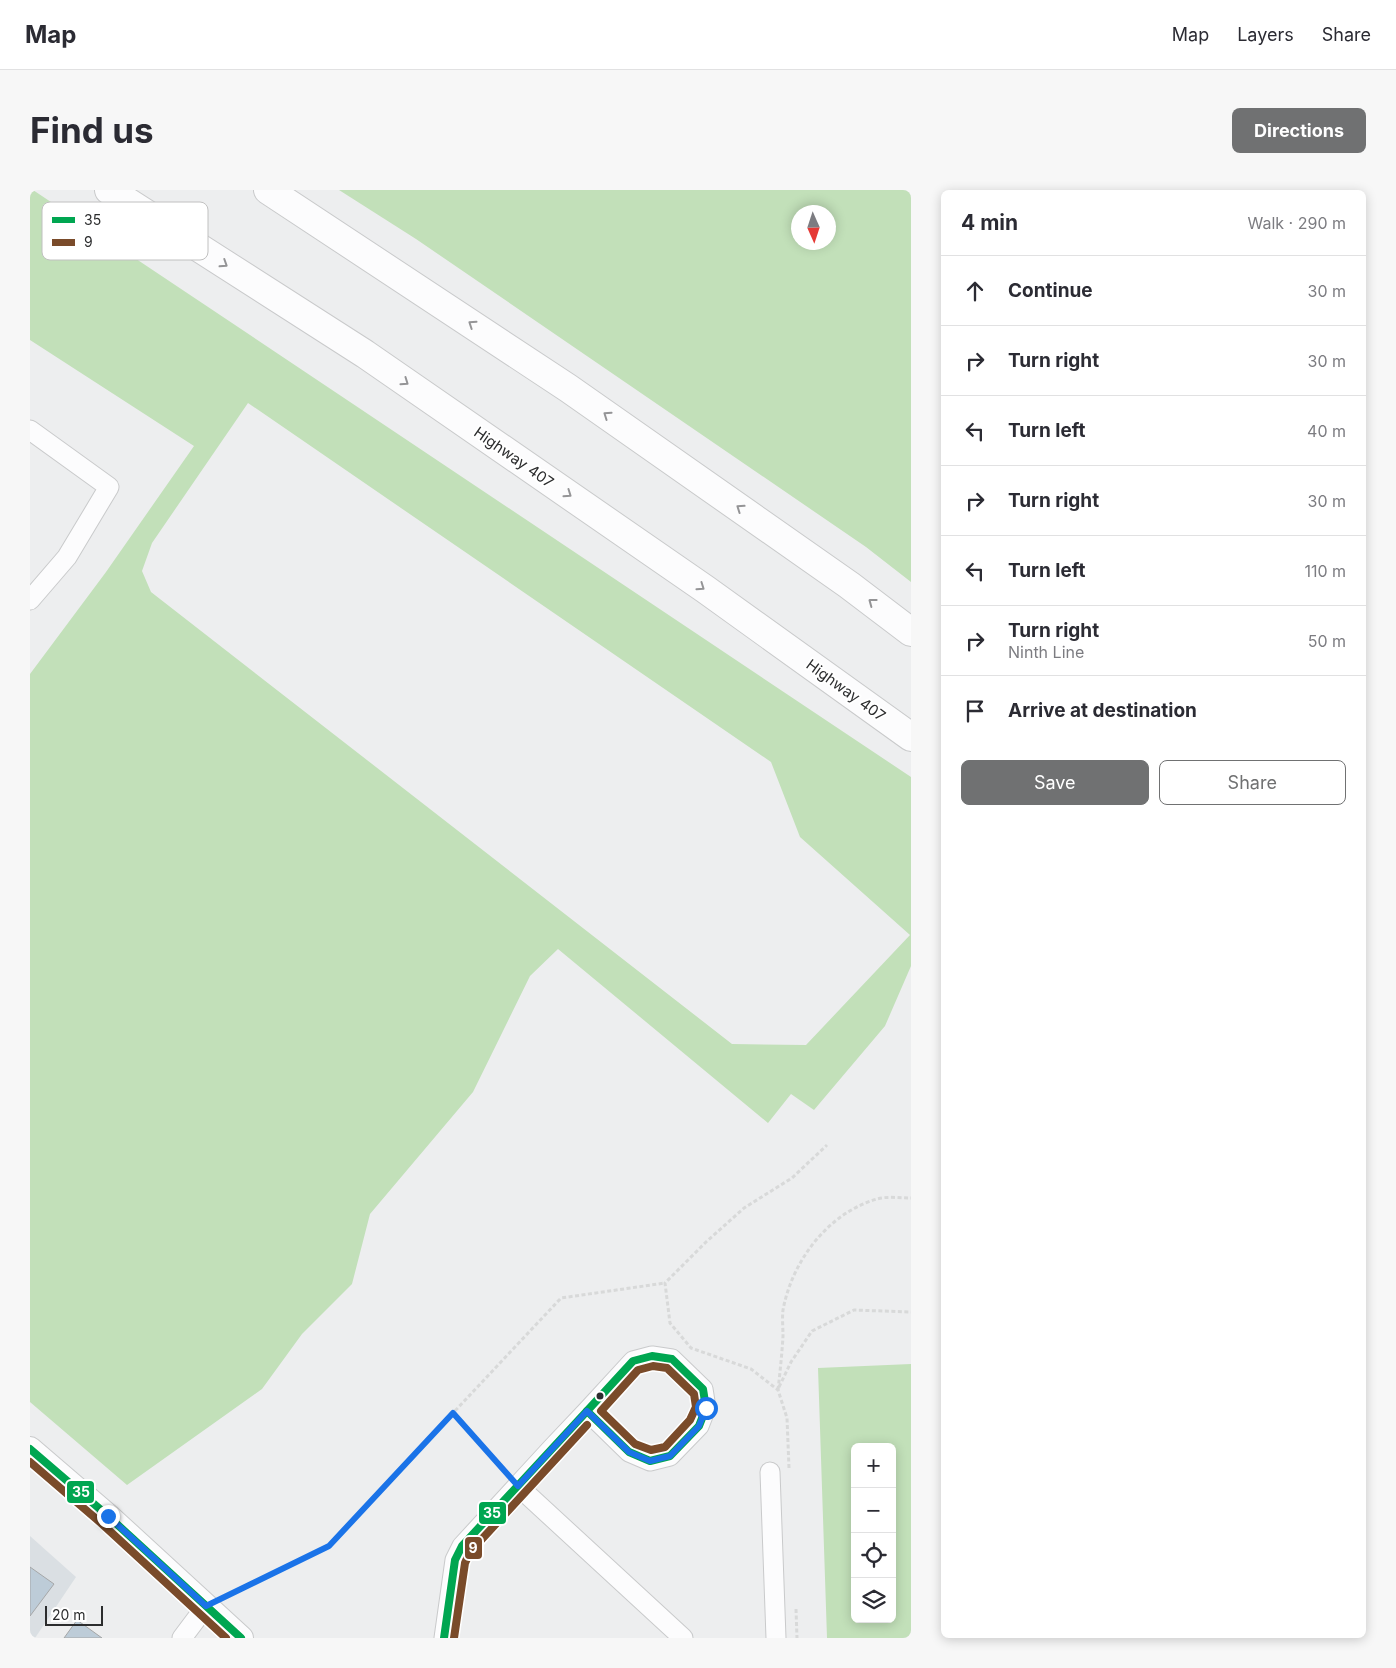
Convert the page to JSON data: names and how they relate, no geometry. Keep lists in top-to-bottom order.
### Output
{
  "streets": {
    "highway": ["Highway 407"]
  },
  "lines": ["transit line 35", "transit line 9"],
  "legend": ["35", "9"],
  "scale_bar": "20 m",
  "north": "bottom",
  "page": {
    "header": "Map",
    "nav": ["Map", "Layers", "Share"],
    "buttons": [
      "Directions",
      ["Save", "Share"]
    ],
    "title": "Find us",
    "heading": ["4 min", "Walk · 290 m"],
    "list": [
      ["Continue", "30 m"],
      ["Turn right", "30 m"],
      ["Turn left", "40 m"],
      ["Turn right", "30 m"],
      ["Turn left", "110 m"],
      ["Turn right", "Ninth Line", "50 m"],
      "Arrive at destination"
    ],
    "map_buttons": ["+", "−"],
    "scale": "20 m"
  }
}
